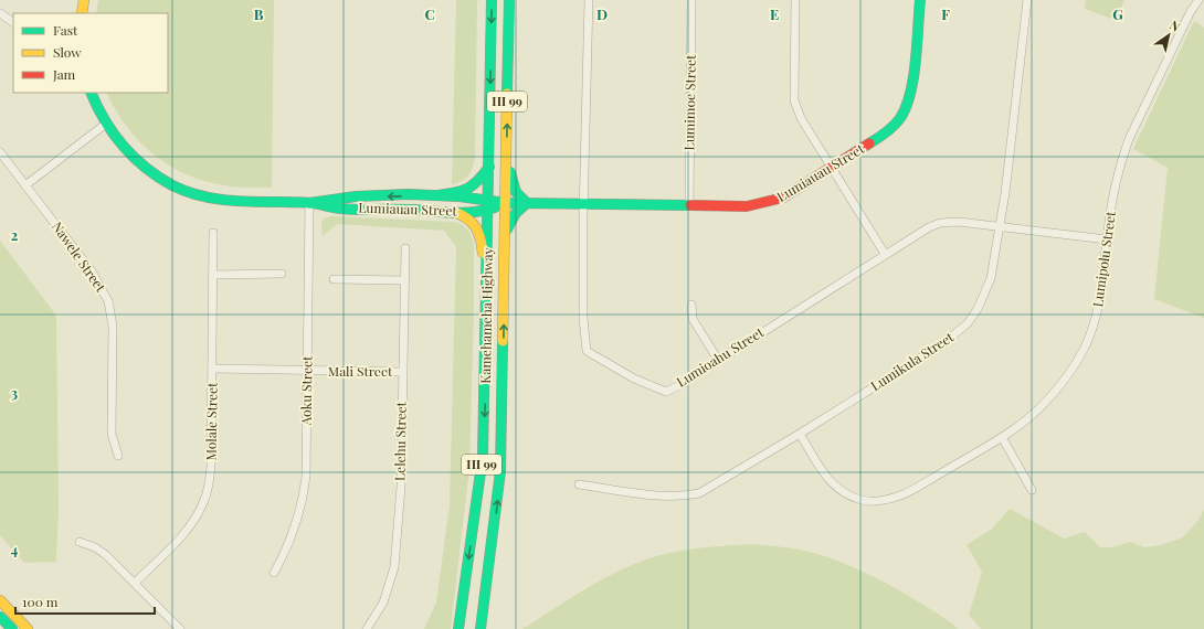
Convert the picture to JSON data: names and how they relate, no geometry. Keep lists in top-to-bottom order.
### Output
{
  "streets": {
    "main road": ["HI 99", "Lumiauau Street", "Kamehameha Highway"],
    "street": [
      "Lumimoe Street",
      "Nawele Street",
      "Lumipolu Street",
      "Lumioahu Street",
      "Lumikula Street",
      "Mali Street",
      "Aoku Street",
      "Molale Street",
      "Lelehu Street"
    ]
  },
  "crossings": [
    ["Lumimoe Street", "Lumiauau Street"],
    ["Lumiauau Street", "Kamehameha Highway"],
    ["Lumiauau Street", "Lumioahu Street"],
    ["Lumiauau Street", "Aoku Street"],
    ["Lumipolu Street", "Lumioahu Street"],
    ["Lumipolu Street", "Lumikula Street"],
    ["Lumioahu Street", "Lumikula Street"],
    ["Mali Street", "Aoku Street"],
    ["Mali Street", "Molale Street"],
    ["Mali Street", "Lelehu Street"]
  ],
  "legend": ["Fast", "Slow", "Jam"],
  "scale_bar": "100 m",
  "north": "top right",
  "grid": {
    "columns": [
      "B",
      "C",
      "D",
      "E",
      "F",
      "G"
    ],
    "rows": ["2", "3", "4"]
  }
}
